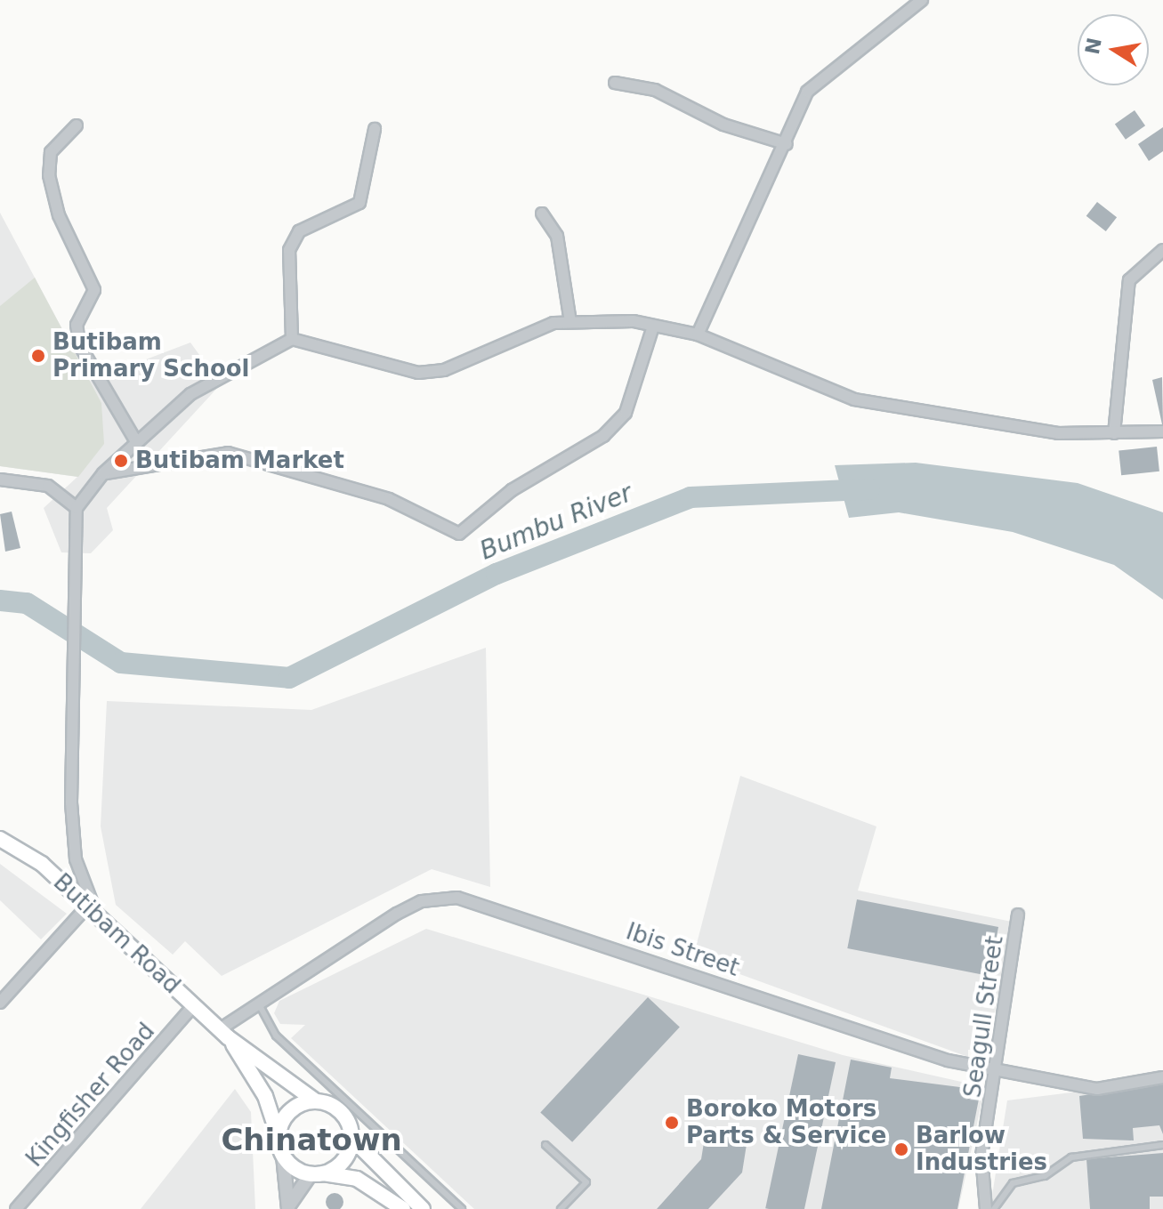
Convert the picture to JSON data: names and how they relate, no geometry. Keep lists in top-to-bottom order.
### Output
{
  "streets": {
    "main road": ["Butibam Road"],
    "street": ["Ibis Street", "Seagull Street", "Kingfisher Road"]
  },
  "crossings": [
    ["Butibam Road", "Ibis Street"],
    ["Butibam Road", "Kingfisher Road"],
    ["Ibis Street", "Seagull Street"]
  ],
  "districts": ["Chinatown"],
  "water": ["Bumbu River"],
  "places": [
    "Butibam Primary School",
    "Butibam Market",
    "Boroko Motors Parts & Service",
    "Barlow Industries"
  ],
  "north": "left"
}
